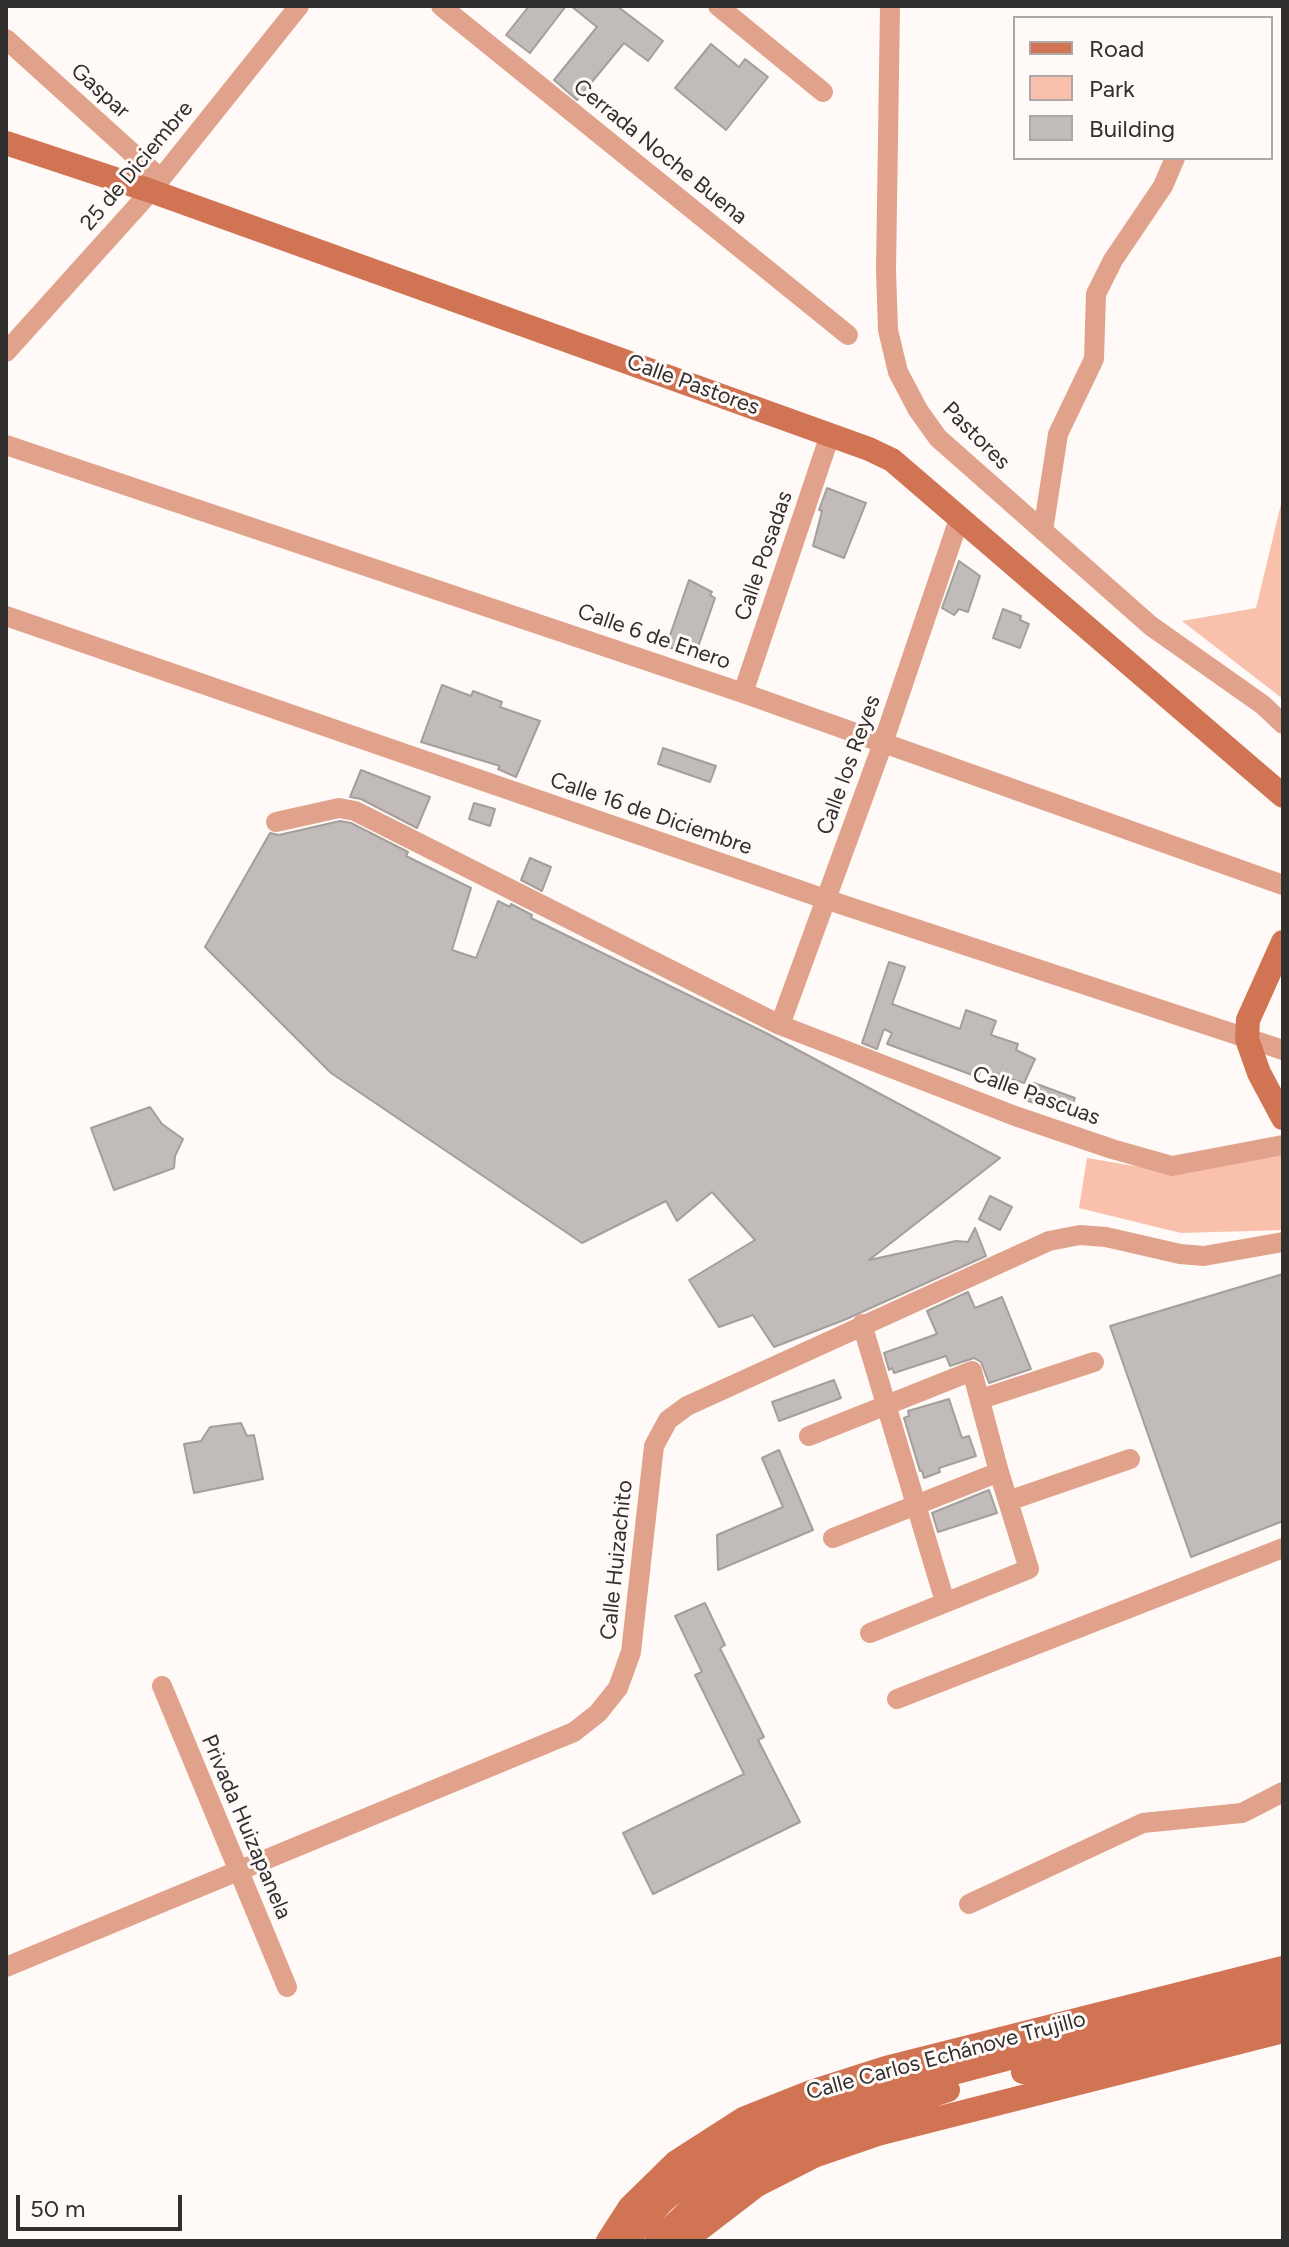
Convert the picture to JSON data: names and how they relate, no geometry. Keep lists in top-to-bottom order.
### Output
{
  "streets": {
    "street": [
      "Gaspar",
      "Cerrada Noche Buena",
      "25 de Diciembre",
      "Calle Pastores",
      "Pastores",
      "Calle Posadas",
      "Calle 6 de Enero",
      "Calle los Reyes",
      "Calle 16 de Diciembre",
      "Calle Pascuas",
      "Calle Huizachito",
      "Privada Huizapanela",
      "Calle Carlos Echánove Trujillo"
    ]
  },
  "crossings": [
    ["Gaspar", "25 de Diciembre"],
    ["Gaspar", "Calle Pastores"],
    ["25 de Diciembre", "Calle Pastores"],
    ["Calle Pastores", "Calle Posadas"],
    ["Calle Pastores", "Calle los Reyes"],
    ["Calle Posadas", "Calle 6 de Enero"],
    ["Calle 6 de Enero", "Calle los Reyes"],
    ["Calle los Reyes", "Calle 16 de Diciembre"],
    ["Calle los Reyes", "Calle Pascuas"],
    ["Calle Huizachito", "Privada Huizapanela"]
  ],
  "legend": ["Road", "Park", "Building"],
  "scale_bar": "50 m"
}
